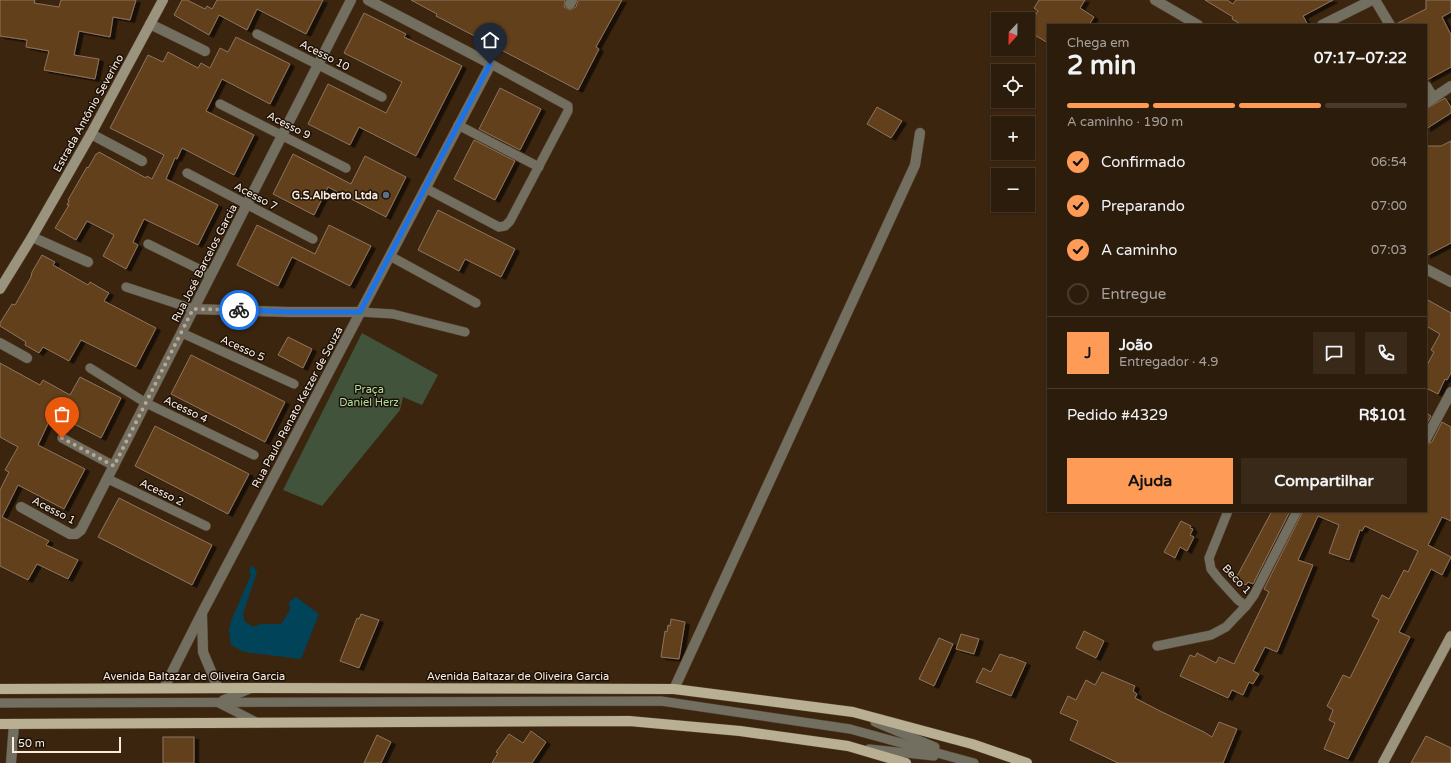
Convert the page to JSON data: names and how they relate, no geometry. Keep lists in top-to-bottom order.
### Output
{
  "streets": {
    "main road": ["Estrada Antônio Severino", "Avenida Baltazar de Oliveira Garcia"],
    "street": ["Rua José Barcelos Garcia", "Rua Paulo Renato Ketzer de Souza", "Acesso 1"],
    "lane": [
      "Acesso 10",
      "Acesso 9",
      "Acesso 7",
      "Acesso 5",
      "Acesso 4",
      "Acesso 2",
      "Beco 1"
    ]
  },
  "crossings": [
    ["Acesso 10", "Rua José Barcelos Garcia"],
    ["Acesso 9", "Rua José Barcelos Garcia"],
    ["Acesso 7", "Rua José Barcelos Garcia"],
    ["Rua José Barcelos Garcia", "Acesso 5"],
    ["Rua José Barcelos Garcia", "Acesso 4"],
    ["Rua José Barcelos Garcia", "Acesso 2"],
    ["Rua José Barcelos Garcia", "Acesso 1"],
    ["Rua Paulo Renato Ketzer de Souza", "Avenida Baltazar de Oliveira Garcia"]
  ],
  "parks": ["Praça Daniel Herz"],
  "places": ["G.S.Alberto Ltda"],
  "scale_bar": "50 m",
  "north": "bottom",
  "page": {
    "map_buttons": ["+", "−"],
    "heading": ["2 min", "Chega em", "07:17–07:22"],
    "panel": [
      "João",
      "Entregador · 4.9",
      "Pedido #4329",
      "R$101"
    ],
    "bar": "A caminho · 190 m",
    "list": [
      ["Confirmado", "06:54"],
      ["Preparando", "07:00"],
      ["A caminho", "07:03"],
      "Entregue"
    ],
    "round": "J",
    "buttons": ["Ajuda", "Compartilhar"],
    "scale": "50 m"
  }
}
